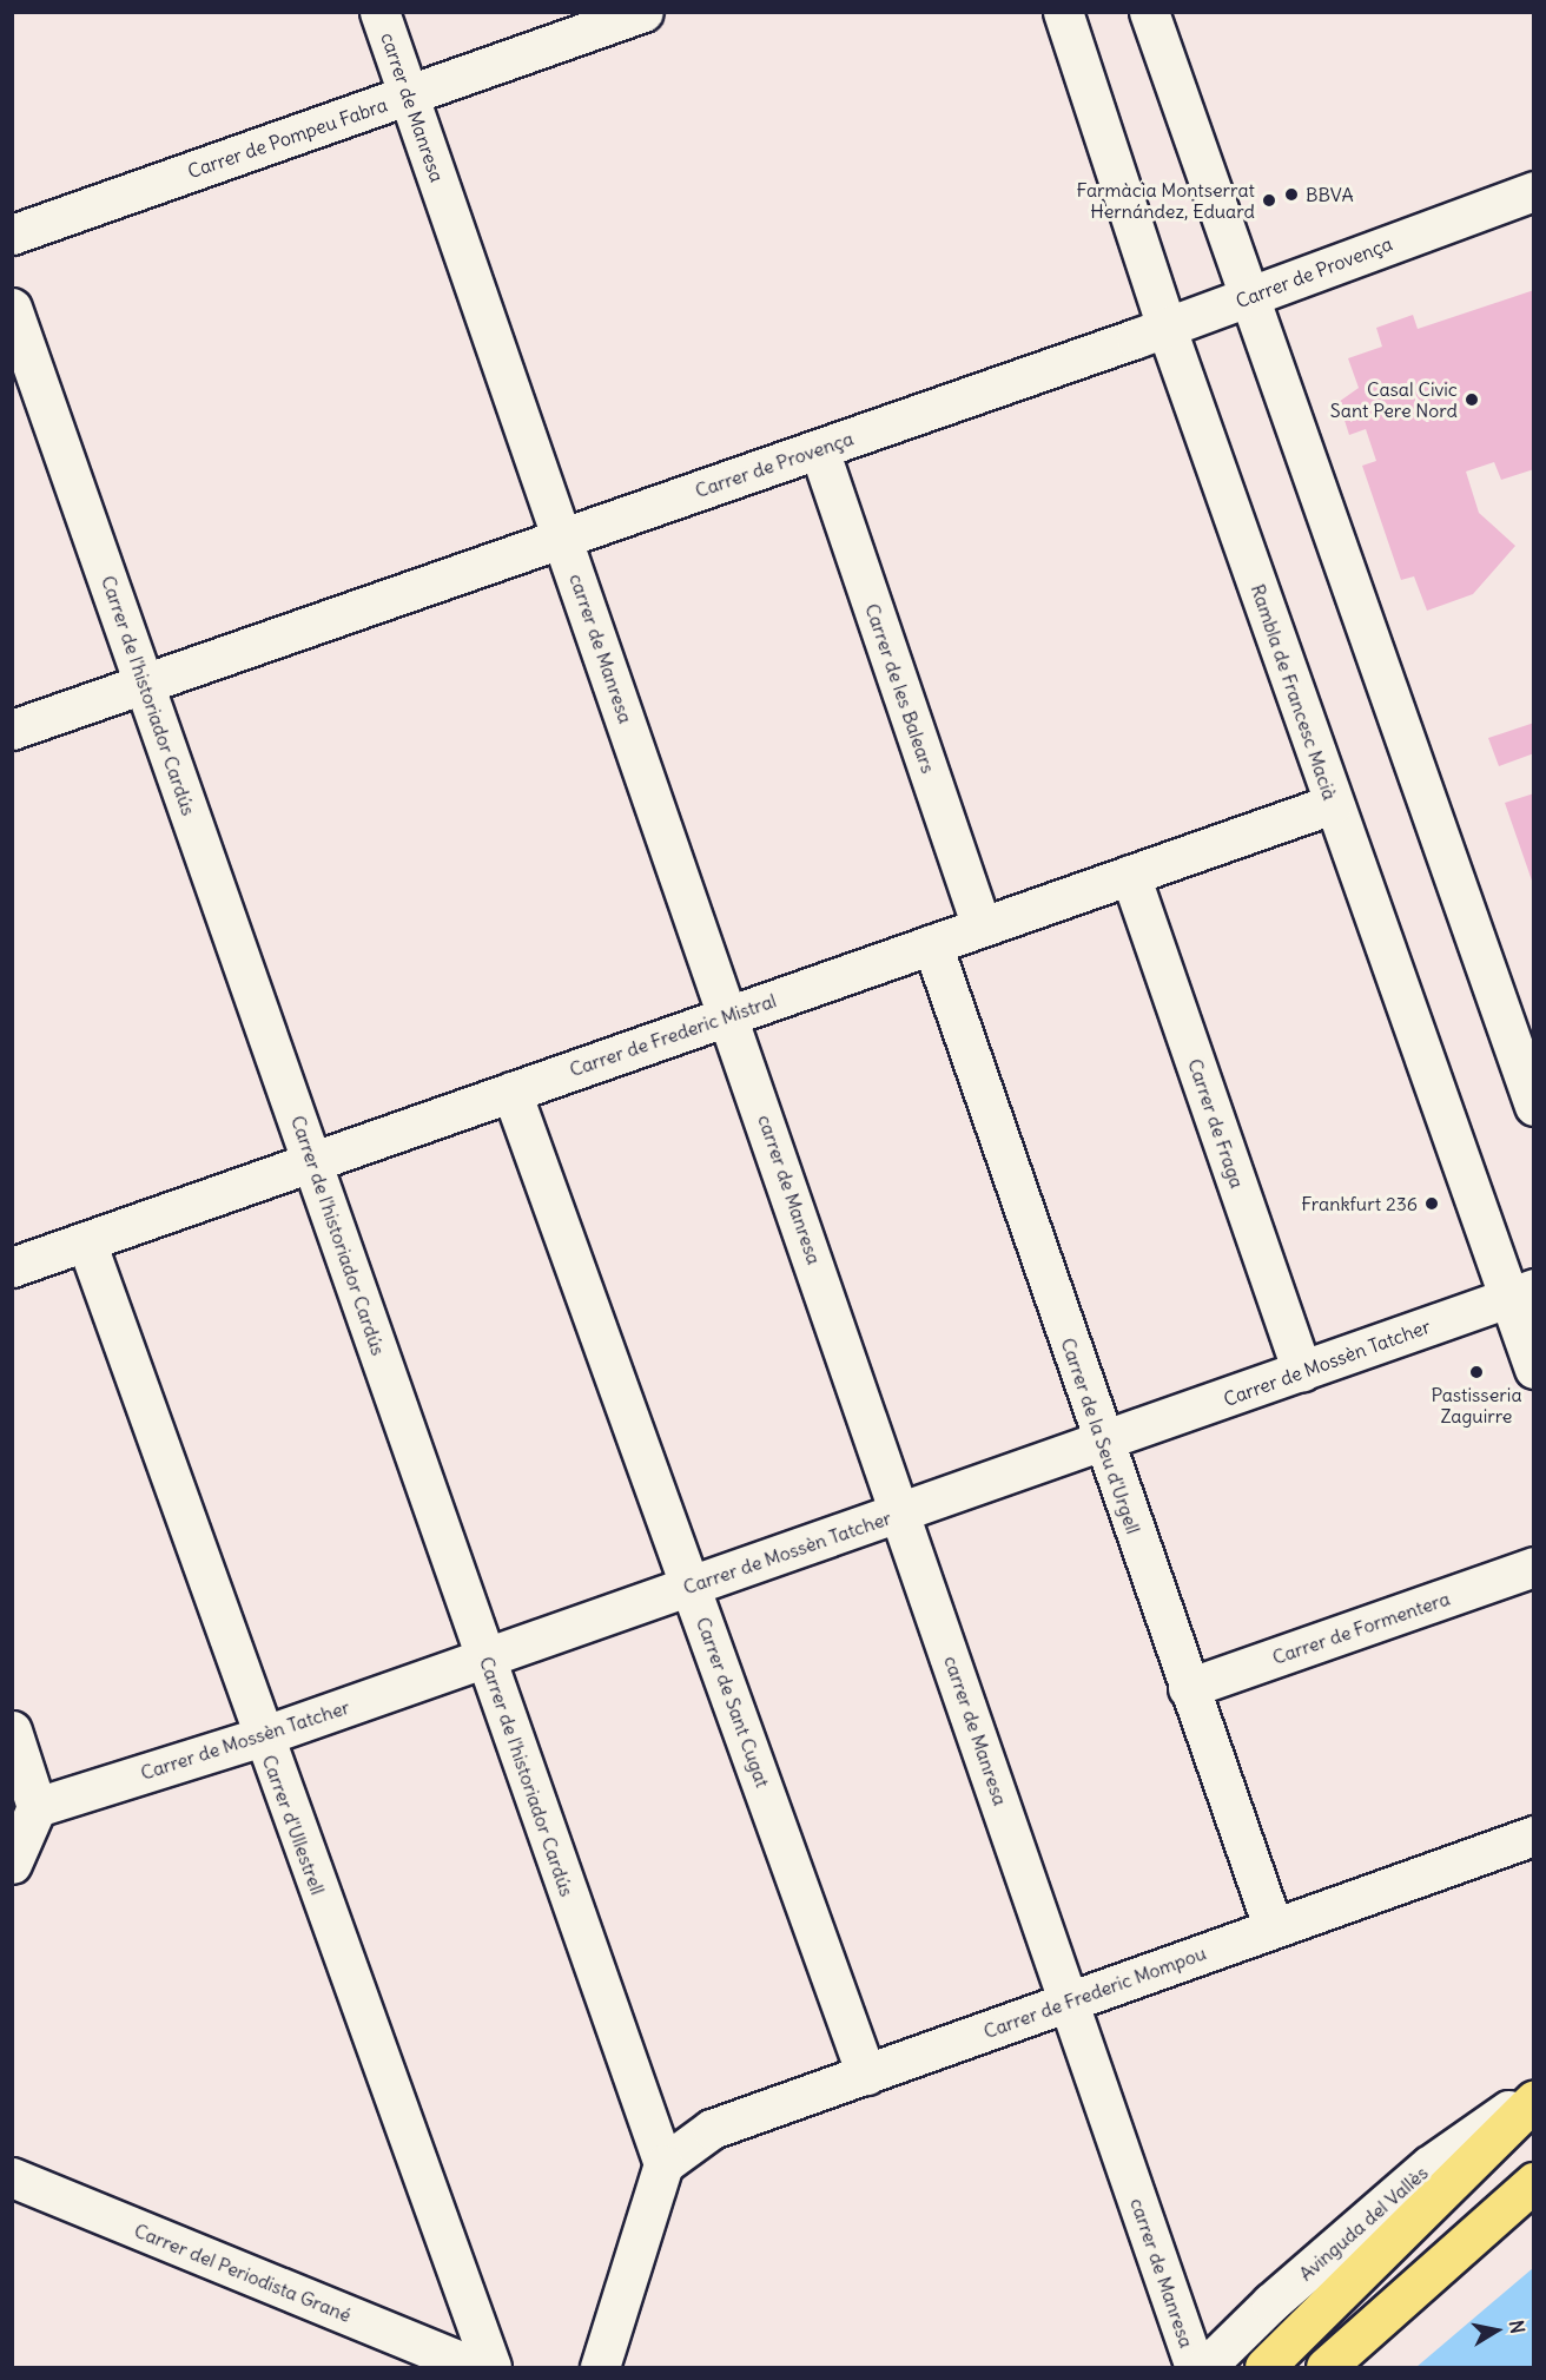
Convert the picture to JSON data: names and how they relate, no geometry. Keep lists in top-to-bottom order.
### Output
{
  "streets": {
    "main road": ["Avinguda del Vallès"],
    "street": [
      "carrer de Manresa",
      "Carrer de Pompeu Fabra",
      "Carrer de Provença",
      "Carrer de les Balears",
      "Rambla de Francesc Macià",
      "Carrer de l'historiador Cardús",
      "Carrer de Frederic Mistral",
      "Carrer de Fraga",
      "Carrer de Mossèn Tatcher",
      "Carrer de la Seu d'Urgell",
      "Carrer de Formentera",
      "Carrer de Sant Cugat",
      "Carrer d'Ullestrell",
      "Carrer de Frederic Mompou",
      "Carrer del Periodista Grané"
    ]
  },
  "crossings": [
    ["carrer de Manresa", "Carrer de Pompeu Fabra"],
    ["carrer de Manresa", "Carrer de Provença"],
    ["carrer de Manresa", "Carrer de Frederic Mistral"],
    ["carrer de Manresa", "Carrer de Mossèn Tatcher"],
    ["carrer de Manresa", "Carrer de Frederic Mompou"],
    ["Carrer de Provença", "Carrer de les Balears"],
    ["Carrer de Provença", "Rambla de Francesc Macià"],
    ["Carrer de Provença", "Carrer de l'historiador Cardús"],
    ["Carrer de les Balears", "Carrer de Frederic Mistral"],
    ["Rambla de Francesc Macià", "Carrer de Frederic Mistral"],
    ["Rambla de Francesc Macià", "Carrer de Mossèn Tatcher"],
    ["Carrer de l'historiador Cardús", "Carrer de Frederic Mistral"],
    ["Carrer de l'historiador Cardús", "Carrer de Mossèn Tatcher"],
    ["Carrer de l'historiador Cardús", "Carrer de Frederic Mompou"],
    ["Carrer de Frederic Mistral", "Carrer de Fraga"],
    ["Carrer de Frederic Mistral", "Carrer de la Seu d'Urgell"],
    ["Carrer de Frederic Mistral", "Carrer de Sant Cugat"],
    ["Carrer de Frederic Mistral", "Carrer d'Ullestrell"],
    ["Carrer de Fraga", "Carrer de Mossèn Tatcher"],
    ["Carrer de Mossèn Tatcher", "Carrer de la Seu d'Urgell"],
    ["Carrer de Mossèn Tatcher", "Carrer de Sant Cugat"],
    ["Carrer de Mossèn Tatcher", "Carrer d'Ullestrell"],
    ["Carrer de la Seu d'Urgell", "Carrer de Formentera"],
    ["Carrer de la Seu d'Urgell", "Carrer de Frederic Mompou"],
    ["Carrer de Sant Cugat", "Carrer de Frederic Mompou"]
  ],
  "places": [
    "BBVA",
    "Farmàcia Montserrat Hernández, Eduard",
    "Casal Civic Sant Pere Nord",
    "Frankfurt 236",
    "Pastisseria Zaguirre"
  ],
  "north": "right"
}
